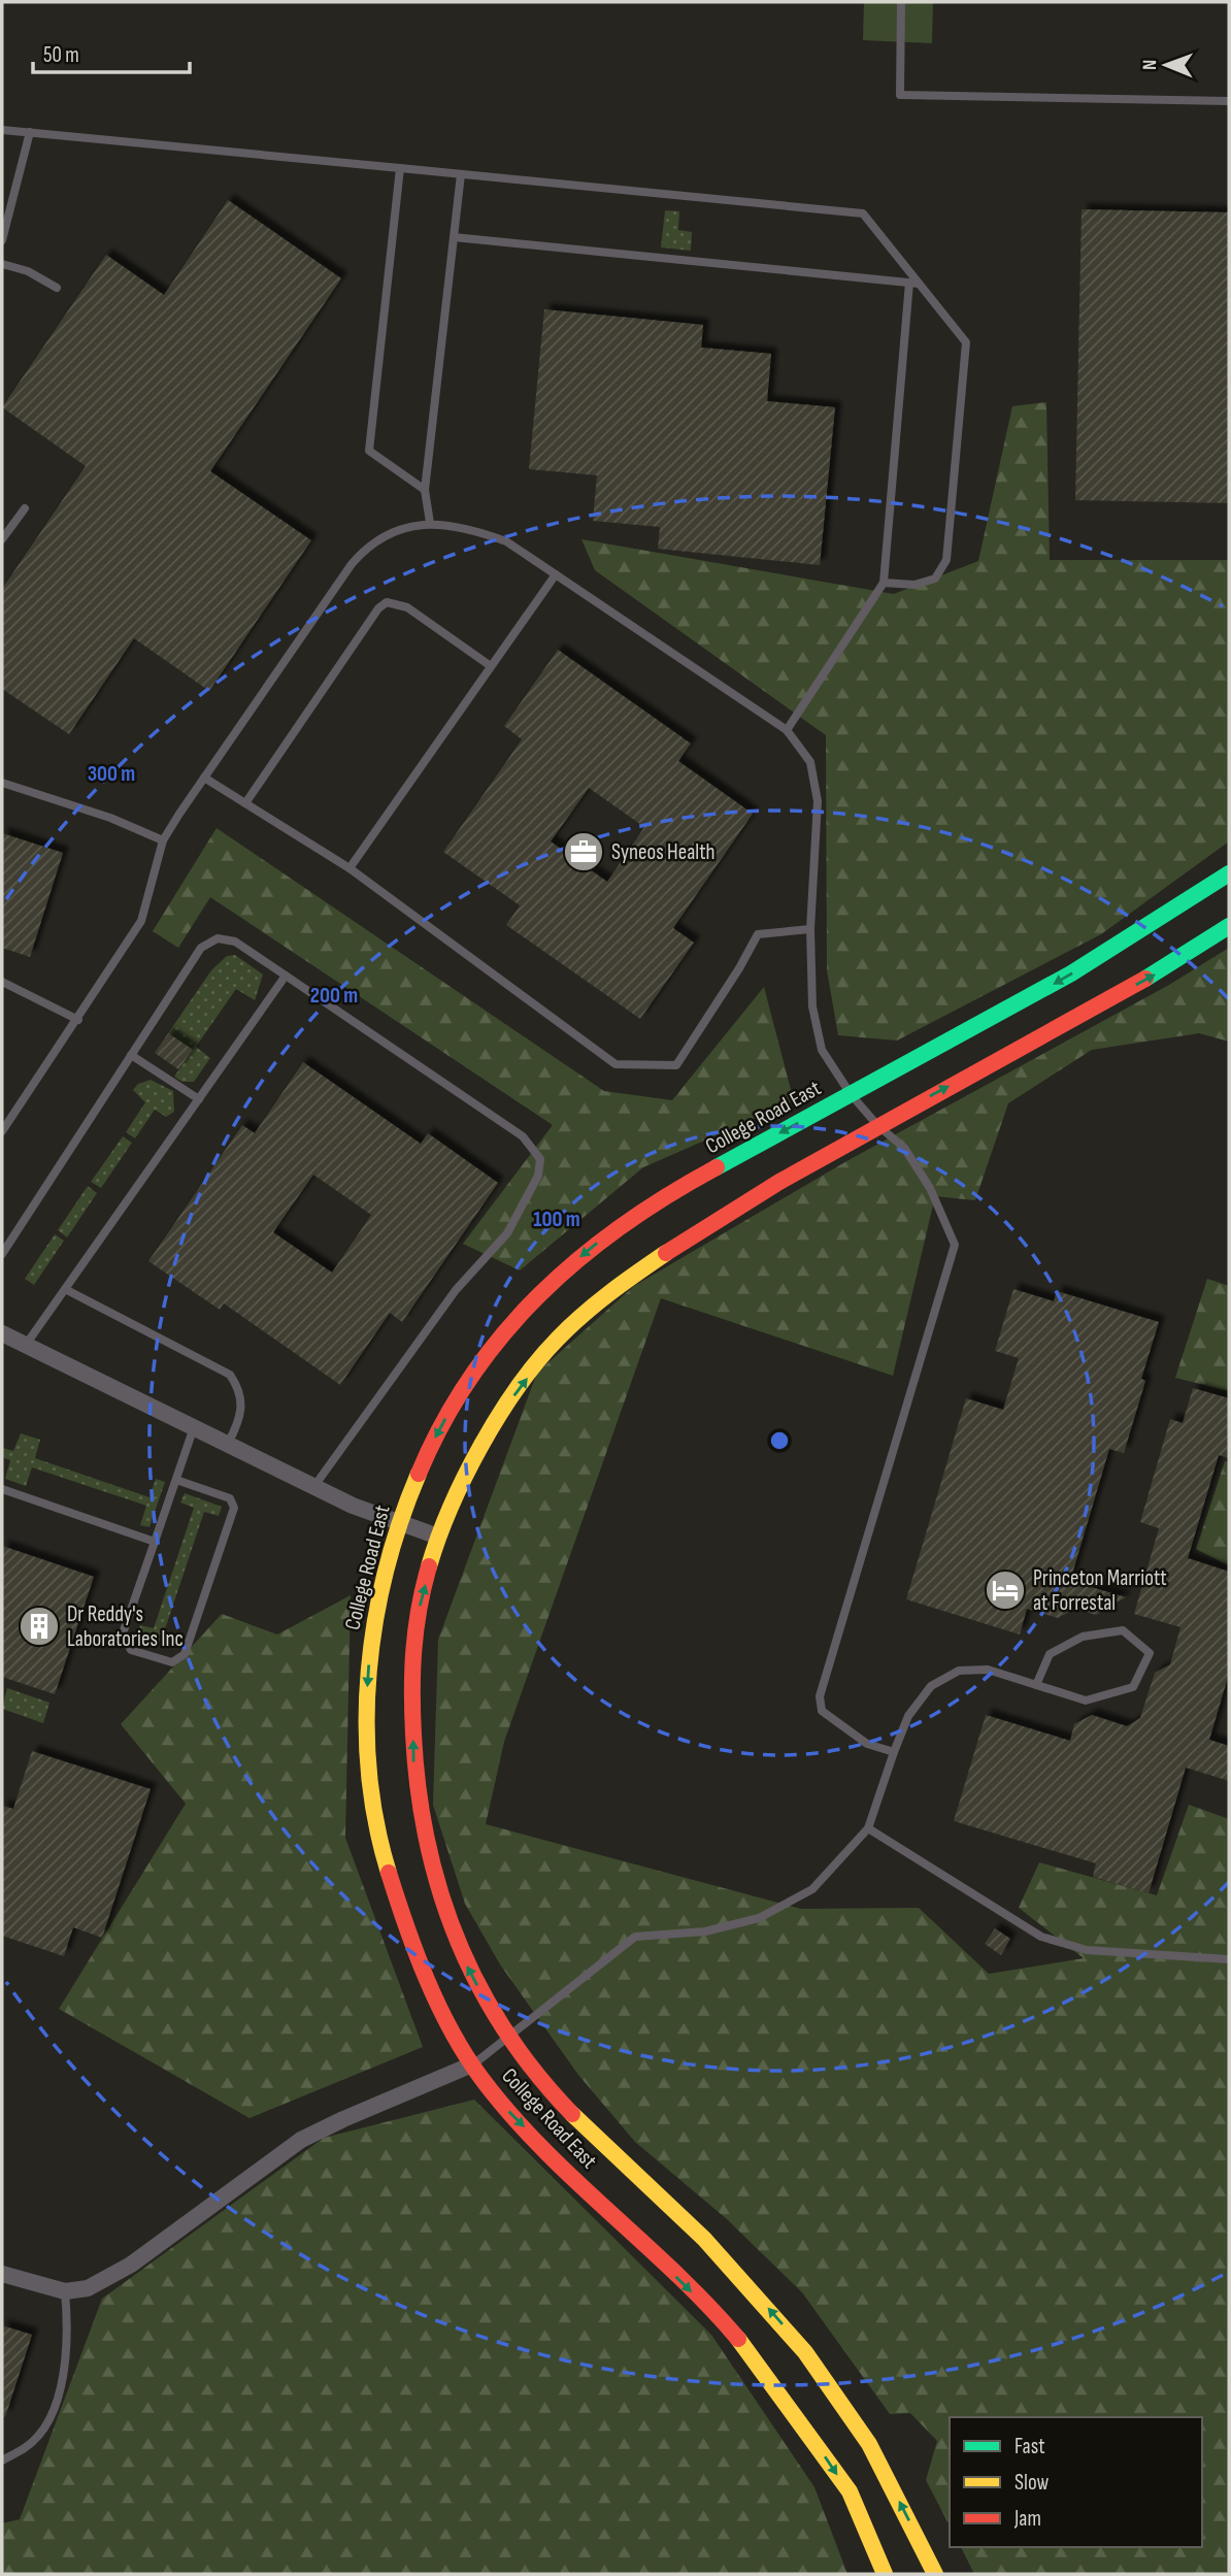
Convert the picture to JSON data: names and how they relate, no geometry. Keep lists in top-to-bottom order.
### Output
{
  "streets": {
    "street": ["College Road East"]
  },
  "places": {
    "office": ["Syneos Health"],
    "hotel": ["Princeton Marriott at Forrestal"],
    "building": ["Dr Reddy's Laboratories Inc"]
  },
  "legend": ["Fast", "Slow", "Jam"],
  "scale_bar": "50 m",
  "north": "left",
  "rings": ["300 m", "200 m", "100 m"]
}
